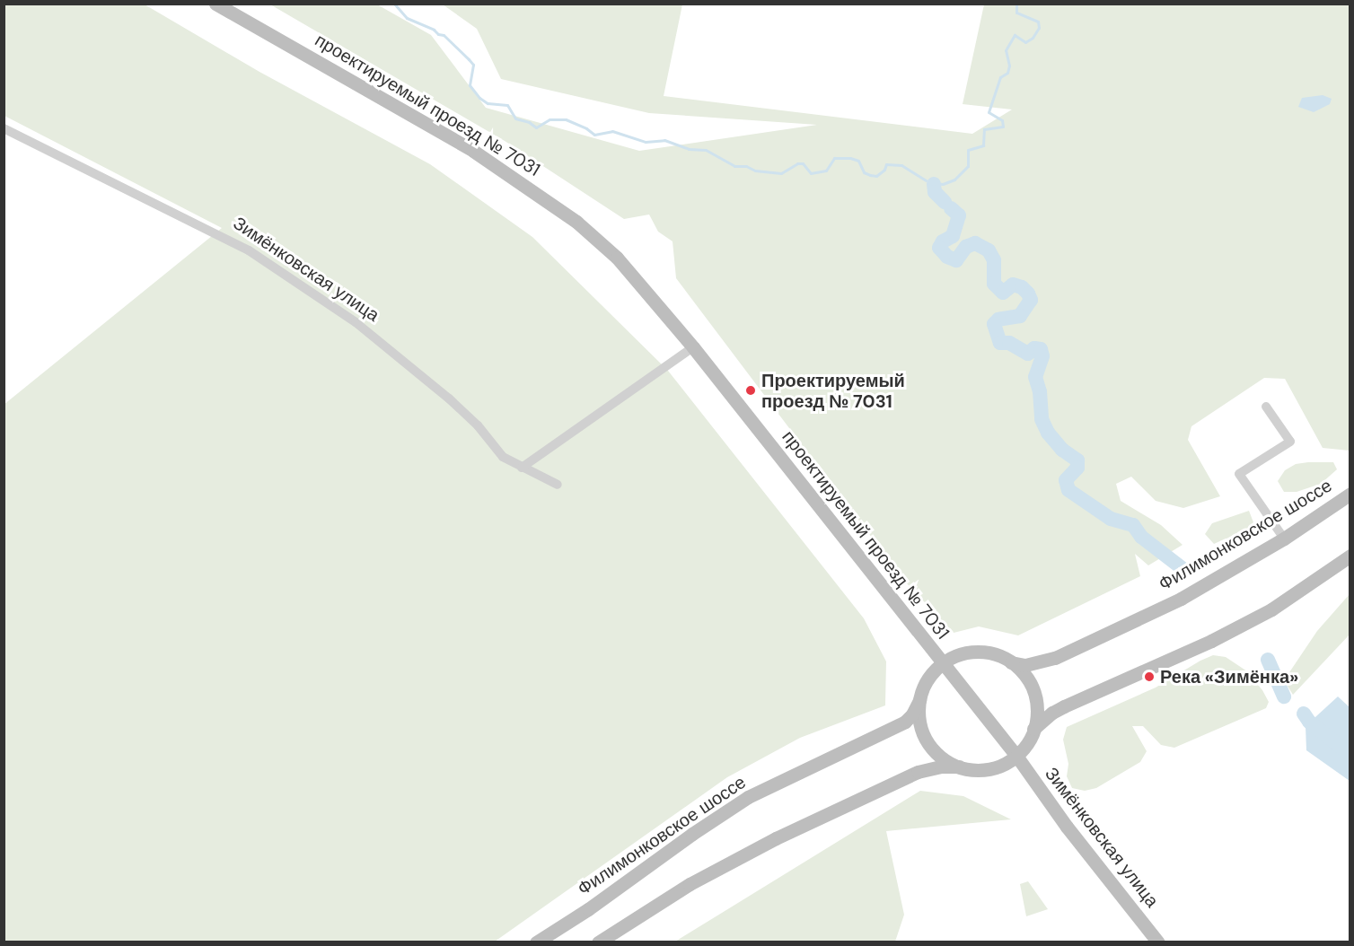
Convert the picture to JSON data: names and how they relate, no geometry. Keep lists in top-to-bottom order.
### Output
{
  "streets": {
    "main road": ["проектируемый проезд № 7031", "Зимёнковская улица", "Филимонковское шоссе"]
  },
  "crossings": [
    ["проектируемый проезд № 7031", "Зимёнковская улица"],
    ["проектируемый проезд № 7031", "Филимонковское шоссе"],
    ["Зимёнковская улица", "Филимонковское шоссе"]
  ],
  "places": ["Проектируемый проезд № 7031", "Река «Зимёнка»"]
}
